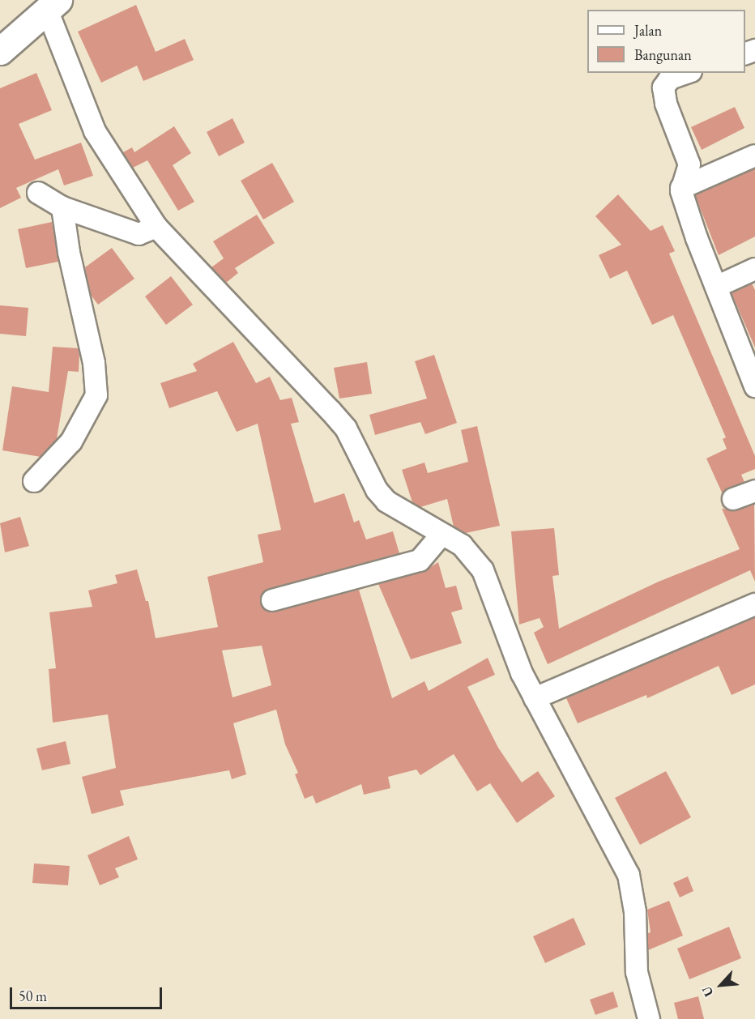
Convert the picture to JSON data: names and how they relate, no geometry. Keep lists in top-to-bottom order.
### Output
{
  "legend": ["Jalan", "Bangunan"],
  "scale_bar": "50 m",
  "north": "bottom left"
}
